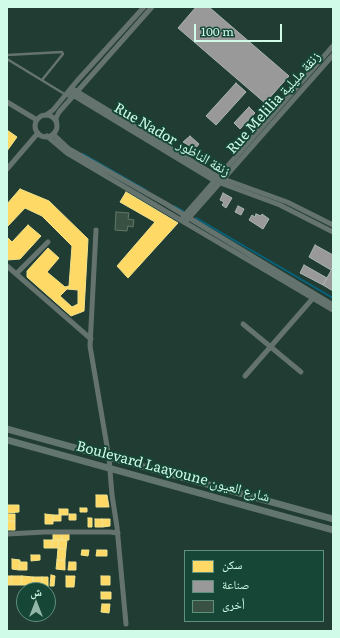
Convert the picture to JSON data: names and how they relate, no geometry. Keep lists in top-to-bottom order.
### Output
{
  "streets": {
    "street": ["Rue Melilia زنقة مليلية", "Rue Nador زنقة الناظور", "Boulevard Laayoune شارع العيون"]
  },
  "crossings": [
    ["Rue Melilia زنقة مليلية", "Rue Nador زنقة الناظور"]
  ],
  "legend": ["سكن", "صناعة", "أخرى"],
  "scale_bar": "100 m",
  "north": "top"
}
